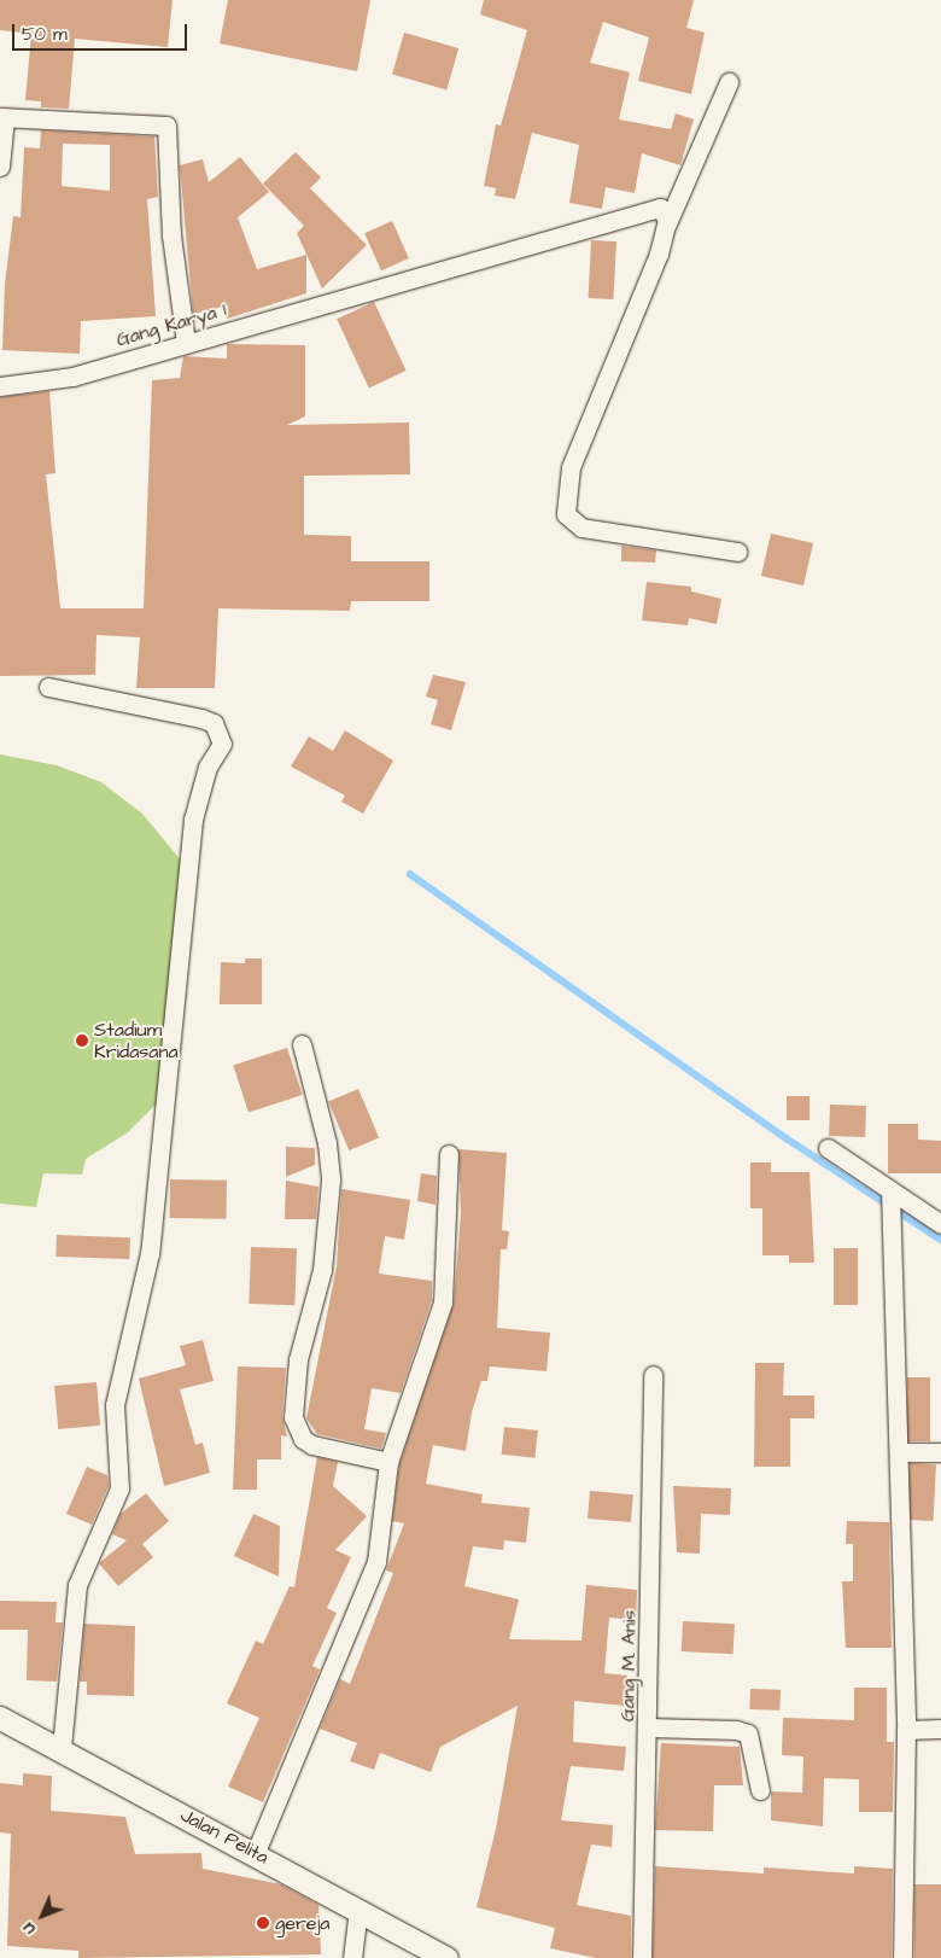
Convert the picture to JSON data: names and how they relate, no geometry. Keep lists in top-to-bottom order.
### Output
{
  "streets": {
    "street": ["Gang Karya 1", "Gang M. Anis", "Jalan Pelita"]
  },
  "places": ["Stadium Kridasana", "gereja"],
  "scale_bar": "50 m",
  "north": "bottom left"
}
